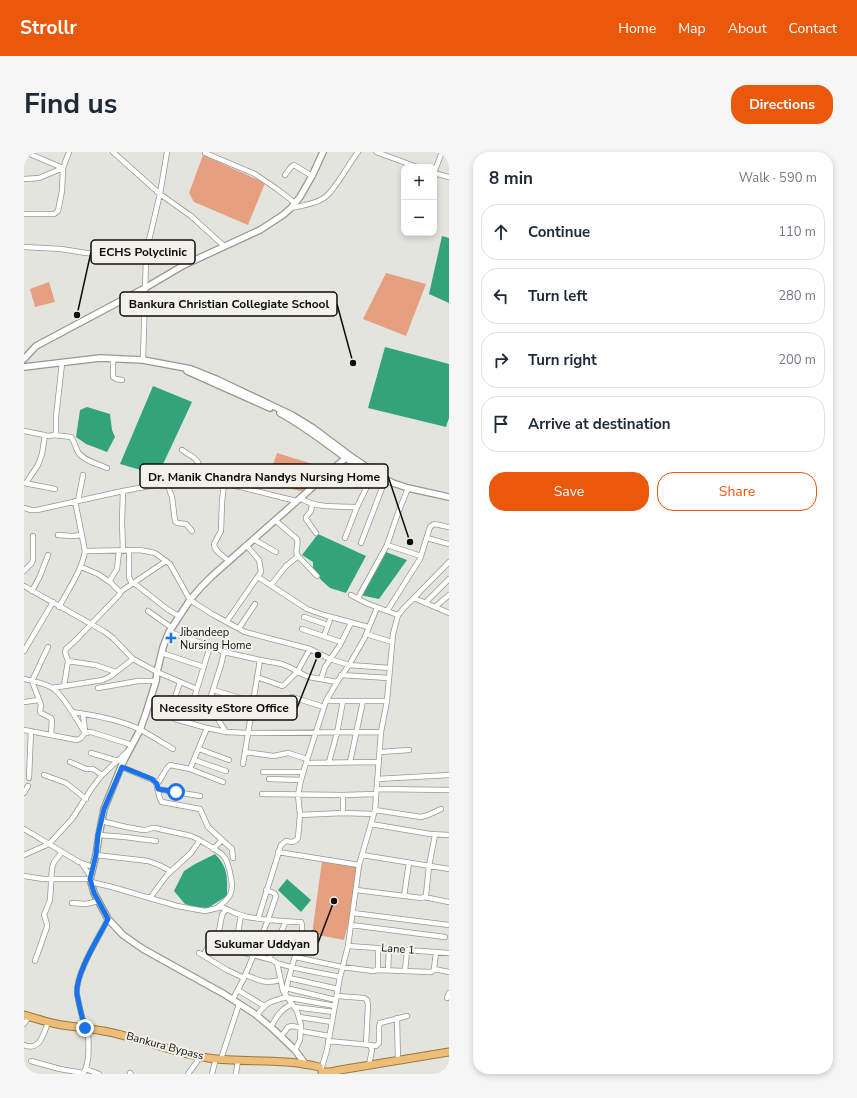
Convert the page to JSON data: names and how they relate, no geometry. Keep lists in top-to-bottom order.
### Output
{
  "streets": {
    "highway": ["Bankura Bypass"],
    "street": ["Lane 1"]
  },
  "places": {
    "other": [
      "ECHS Polyclinic",
      "Bankura Christian Collegiate School",
      "Dr. Manik Chandra Nandys Nursing Home",
      "Necessity eStore Office",
      "Sukumar Uddyan"
    ],
    "health": ["Jibandeep Nursing Home"]
  },
  "page": {
    "header": "Strollr",
    "nav": [
      "Home",
      "Map",
      "About",
      "Contact"
    ],
    "title": "Find us",
    "buttons": [
      "Directions",
      ["Save", "Share"]
    ],
    "heading": ["8 min", "Walk · 590 m"],
    "map_buttons": ["+", "−"],
    "list": [
      ["Continue", "110 m"],
      ["Turn left", "280 m"],
      ["Turn right", "200 m"],
      "Arrive at destination"
    ]
  }
}
